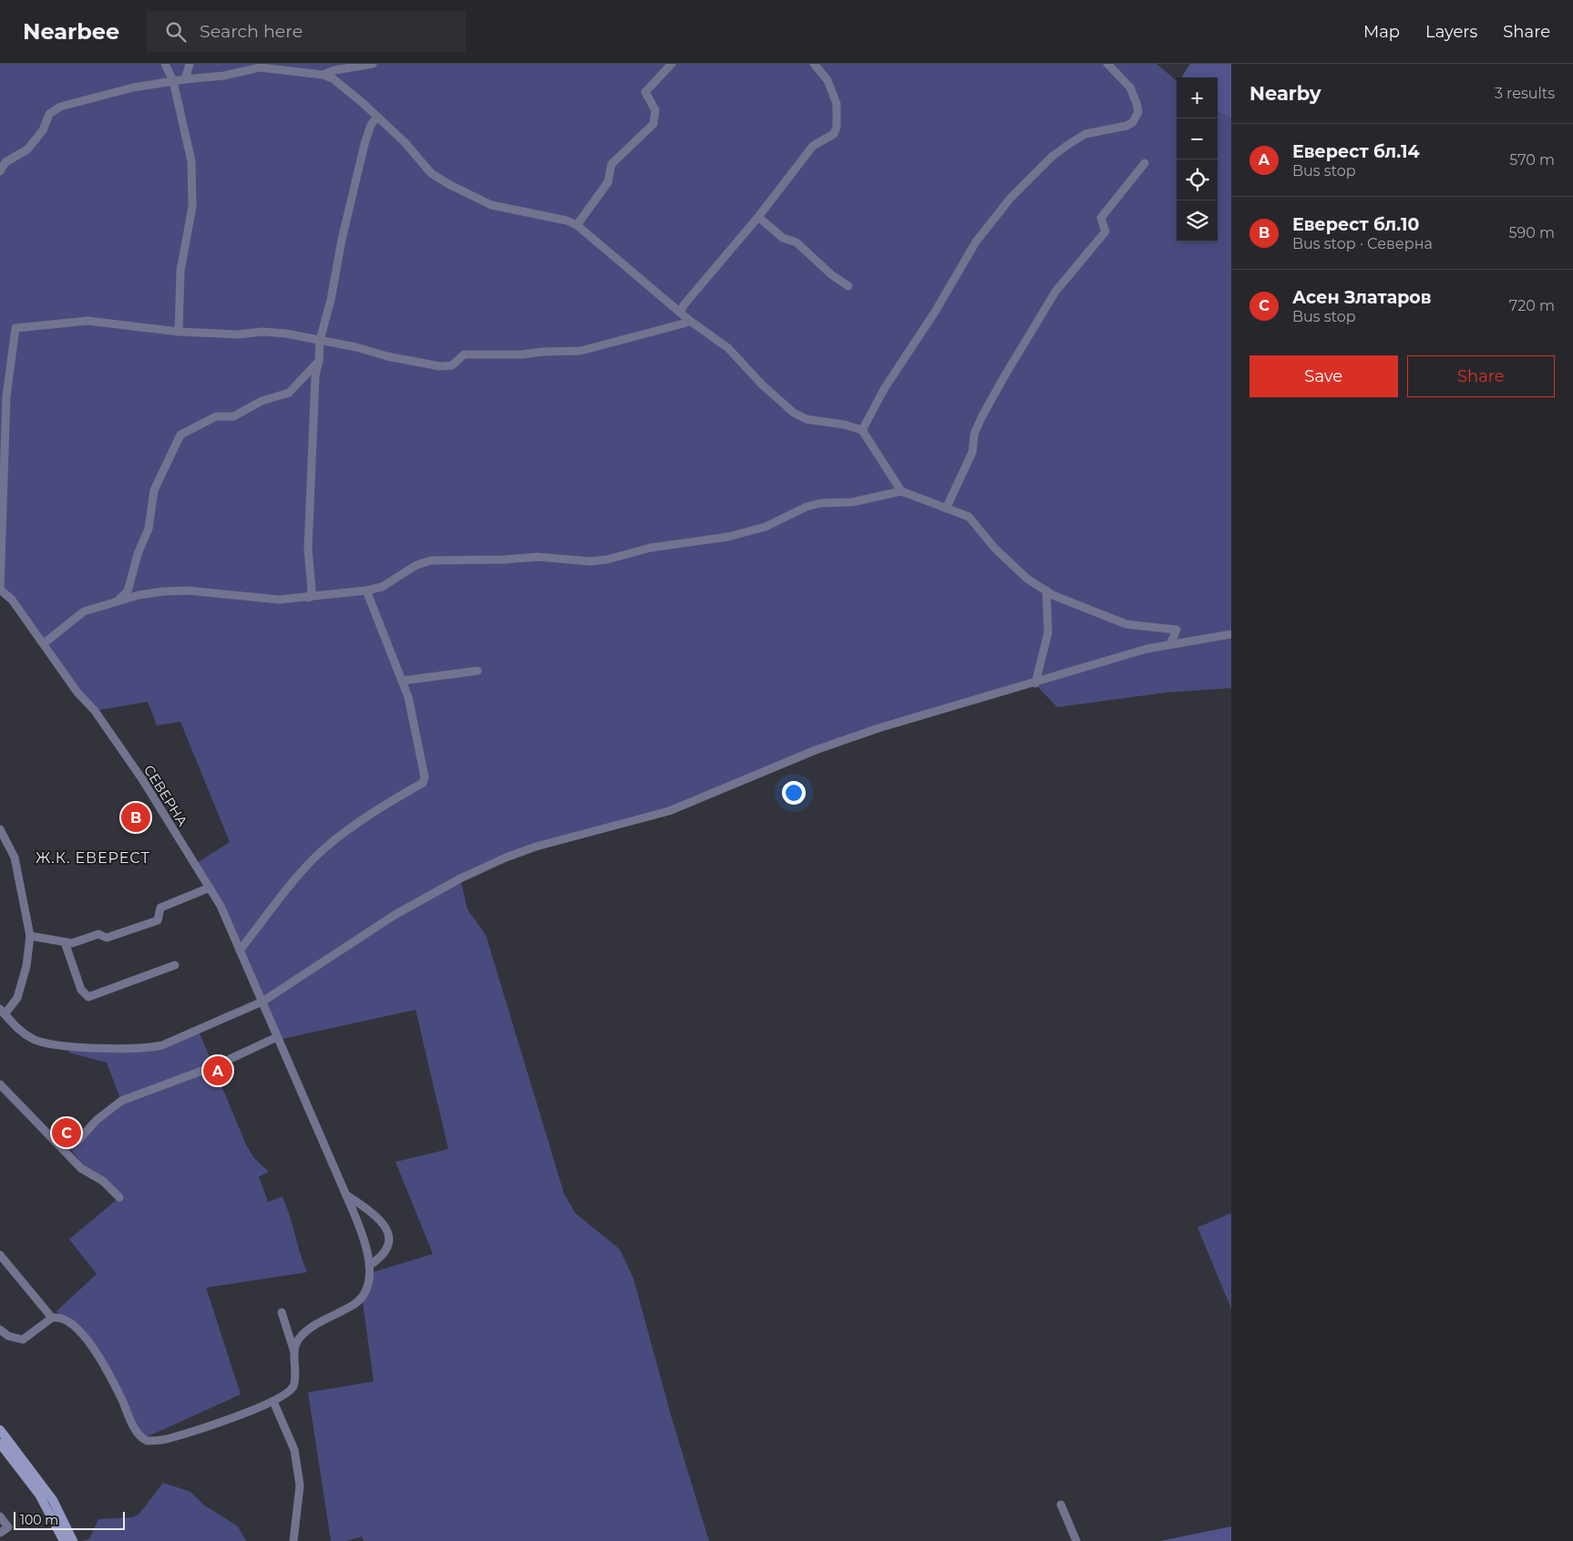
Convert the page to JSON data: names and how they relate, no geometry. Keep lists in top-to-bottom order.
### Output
{
  "streets": {
    "street": ["СЕВЕРНА"]
  },
  "districts": ["Ж.К. ЕВЕРЕСТ"],
  "scale_bar": "100 m",
  "page": {
    "header": "Nearbee",
    "search": "Search here",
    "nav": ["Map", "Layers", "Share"],
    "heading": ["Nearby", "3 results"],
    "map_buttons": ["+", "−"],
    "list": [
      {
        "mark": "A",
        "name": "Еверест бл.14",
        "note": "Bus stop",
        "value": "570 m"
      },
      {
        "mark": "B",
        "name": "Еверест бл.10",
        "note": "Bus stop · Северна",
        "value": "590 m"
      },
      {
        "mark": "C",
        "name": "Асен Златаров",
        "note": "Bus stop",
        "value": "720 m"
      }
    ],
    "buttons": ["Save", "Share"],
    "pins": ["B", "A", "C"],
    "scale": "100 m"
  }
}
